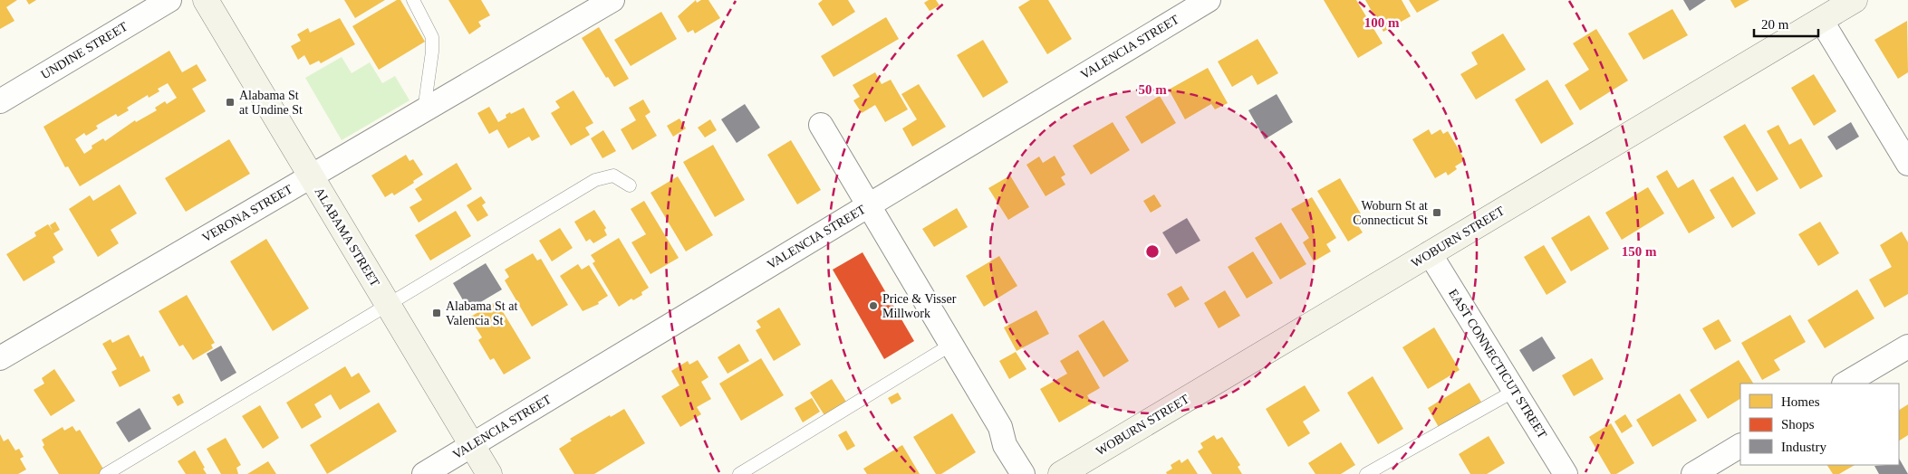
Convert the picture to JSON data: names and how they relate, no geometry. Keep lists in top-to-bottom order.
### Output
{
  "streets": {
    "main road": ["ALABAMA STREET", "WOBURN STREET"],
    "street": [
      "VALENCIA STREET",
      "UNDINE STREET",
      "VERONA STREET",
      "EAST CONNECTICUT STREET"
    ]
  },
  "crossings": [
    ["VALENCIA STREET", "ALABAMA STREET"],
    ["VERONA STREET", "ALABAMA STREET"],
    ["WOBURN STREET", "EAST CONNECTICUT STREET"]
  ],
  "places": {
    "transit": ["Alabama St at Undine St", "Woburn St at Connecticut St", "Alabama St at Valencia St"],
    "other": ["Price & Visser Millwork"]
  },
  "legend": ["Homes", "Shops", "Industry"],
  "scale_bar": "20 m",
  "rings": ["100 m", "50 m", "150 m"]
}
